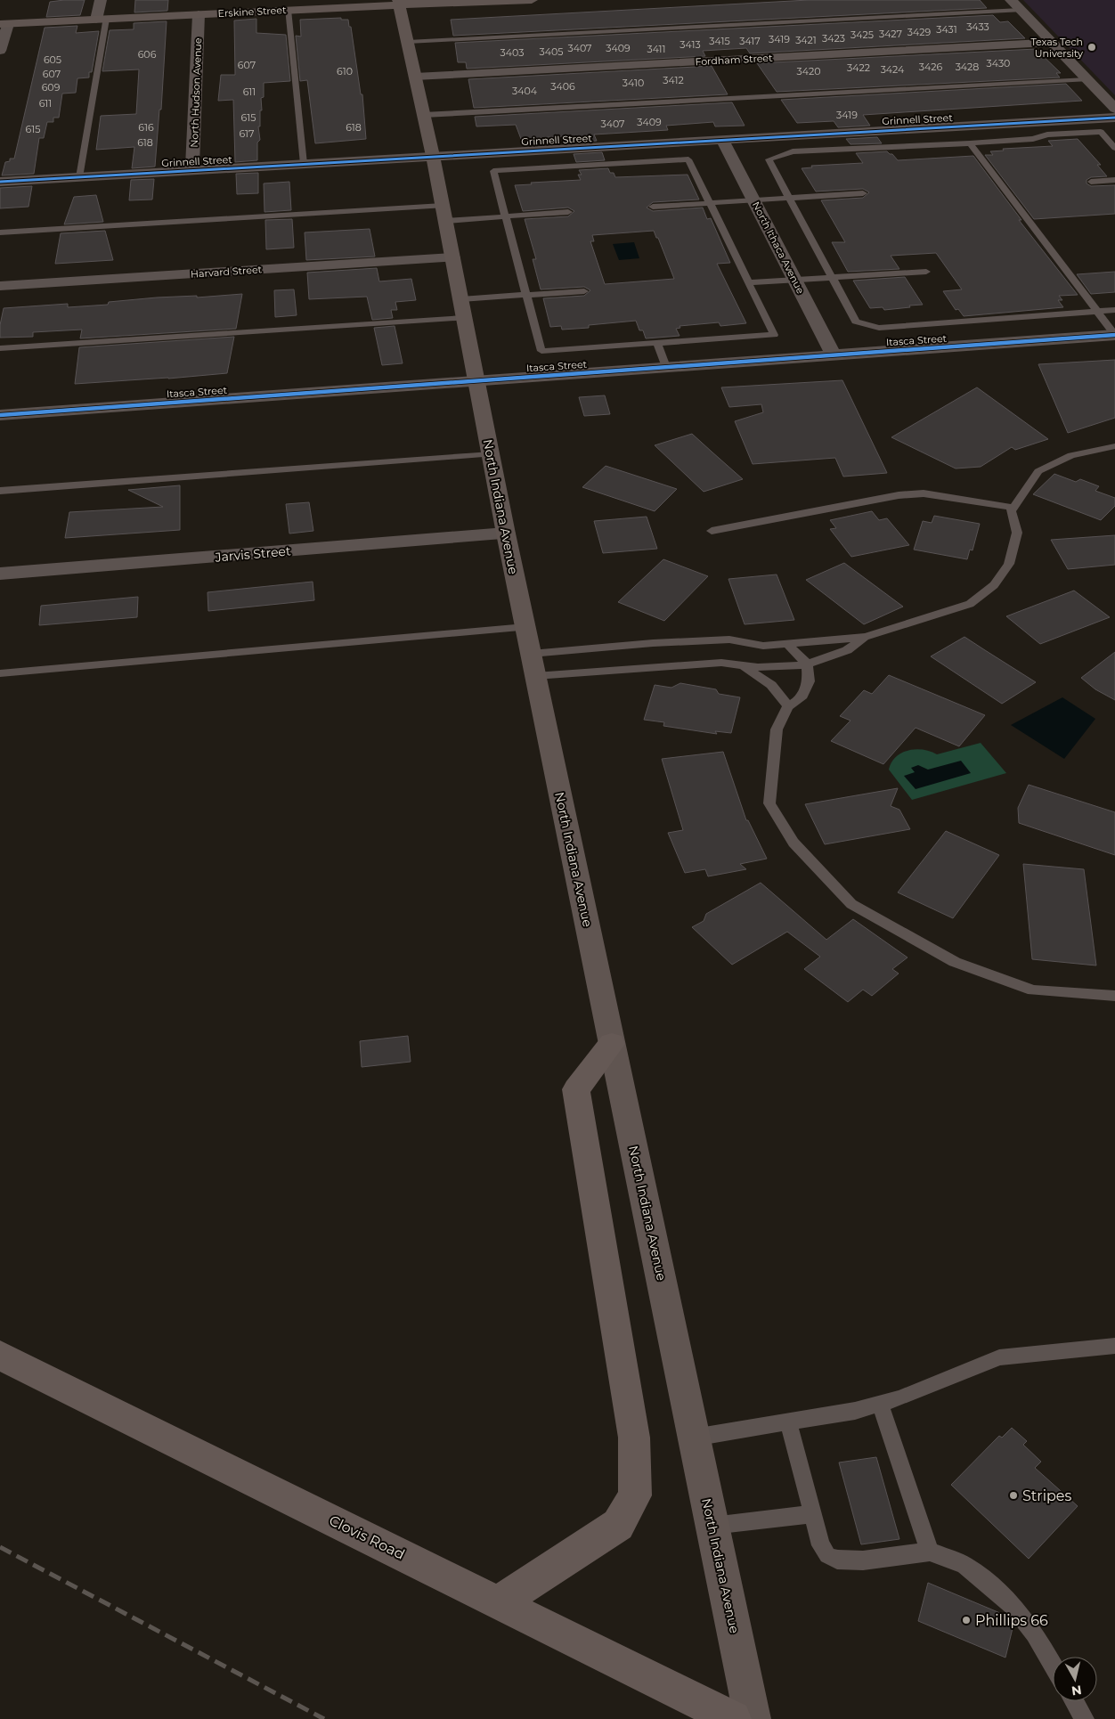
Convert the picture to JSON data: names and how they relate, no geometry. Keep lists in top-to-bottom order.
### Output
{
  "streets": {
    "highway": ["Clovis Road"],
    "main road": ["Erskine Street", "North Indiana Avenue"],
    "street": [
      "Fordham Street",
      "North Hudson Avenue",
      "Grinnell Street",
      "North Ithaca Avenue",
      "Harvard Street",
      "Itasca Street",
      "Jarvis Street"
    ]
  },
  "crossings": [
    ["Erskine Street", "North Hudson Avenue"],
    ["Erskine Street", "North Indiana Avenue"],
    ["Fordham Street", "North Indiana Avenue"],
    ["North Hudson Avenue", "Grinnell Street"],
    ["Grinnell Street", "North Ithaca Avenue"],
    ["Grinnell Street", "North Indiana Avenue"],
    ["North Ithaca Avenue", "Itasca Street"],
    ["Harvard Street", "North Indiana Avenue"],
    ["Itasca Street", "North Indiana Avenue"],
    ["North Indiana Avenue", "Jarvis Street"]
  ],
  "places": ["Texas Tech University", "Stripes", "Phillips 66"],
  "house_numbers": [
    "3433",
    "3431",
    "3429",
    "3427",
    "3425",
    "3423",
    "3419",
    "3421",
    "3415",
    "3417",
    "3413",
    "3407",
    "3409",
    "3411",
    "3405",
    "3403",
    "606",
    "605",
    "3430",
    "607",
    "3426",
    "3428",
    "3422",
    "3424",
    "610",
    "3420",
    "607",
    "3412",
    "3410",
    "3406",
    "609",
    "3404",
    "611",
    "611",
    "3419",
    "615",
    "3409",
    "3407",
    "616",
    "618",
    "615",
    "617",
    "618"
  ],
  "north": "bottom"
}
